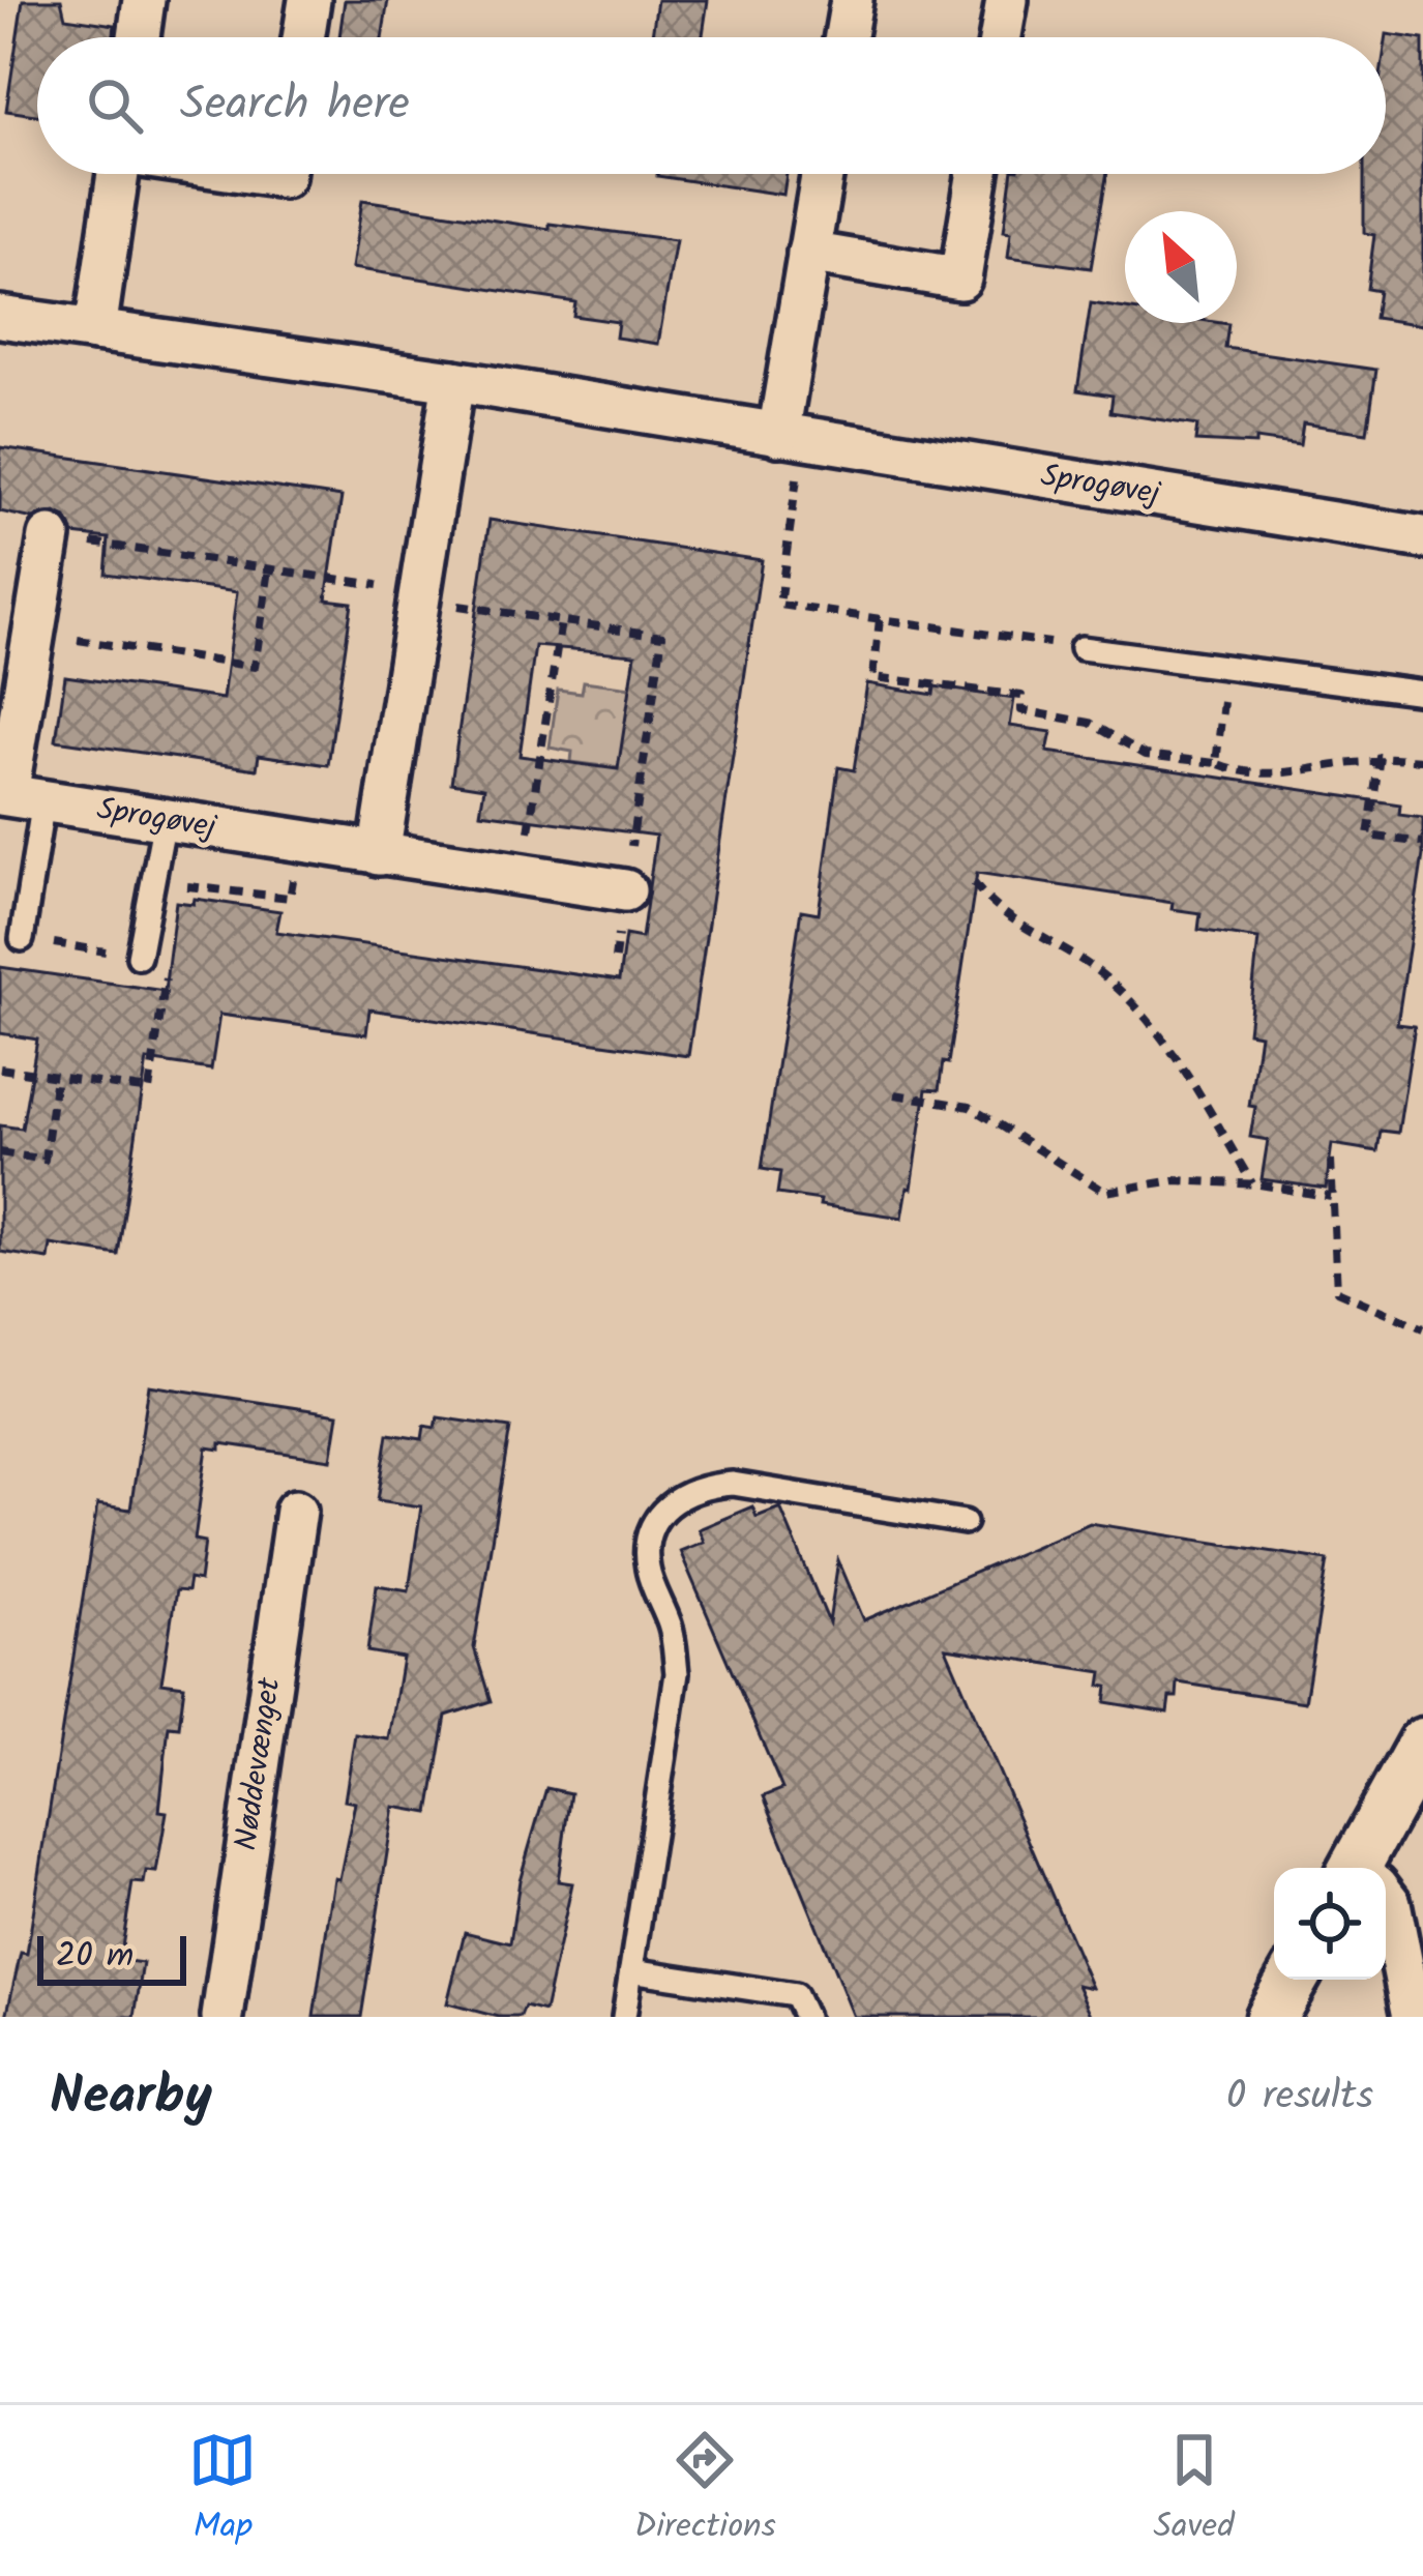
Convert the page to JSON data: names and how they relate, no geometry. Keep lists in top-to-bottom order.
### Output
{
  "streets": {
    "street": ["Sprogøvej", "Nøddevænget"]
  },
  "scale_bar": "20 m",
  "north": "top left",
  "page": {
    "search": "Search here",
    "scale": "20 m",
    "heading": ["Nearby", "0 results"],
    "nav": ["Map", "Directions", "Saved"]
  }
}
